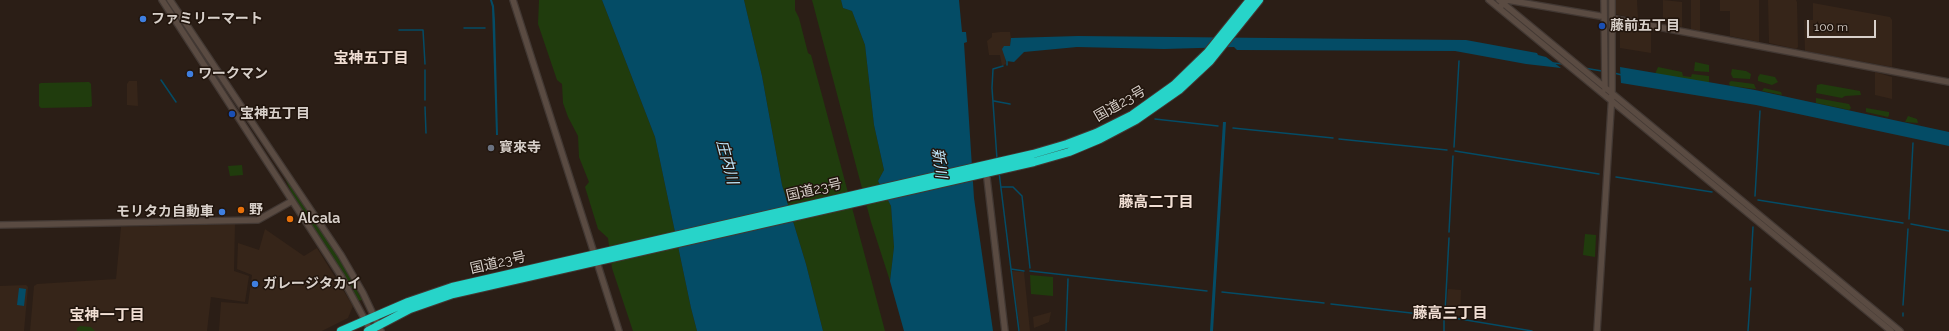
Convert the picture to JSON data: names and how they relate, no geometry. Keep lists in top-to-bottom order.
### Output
{
  "streets": {
    "highway": ["国道23号"]
  },
  "districts": [
    "宝神五丁目",
    "藤高二丁目",
    "藤高三丁目",
    "宝神一丁目"
  ],
  "water": ["庄内川", "新川"],
  "places": [
    "ファミリーマート",
    "藤前五丁目",
    "ワークマン",
    "宝神五丁目",
    "寳來寺",
    "野",
    "モリタカ自動車",
    "Alcala",
    "ガレージタカイ"
  ],
  "scale_bar": "100 m"
}
